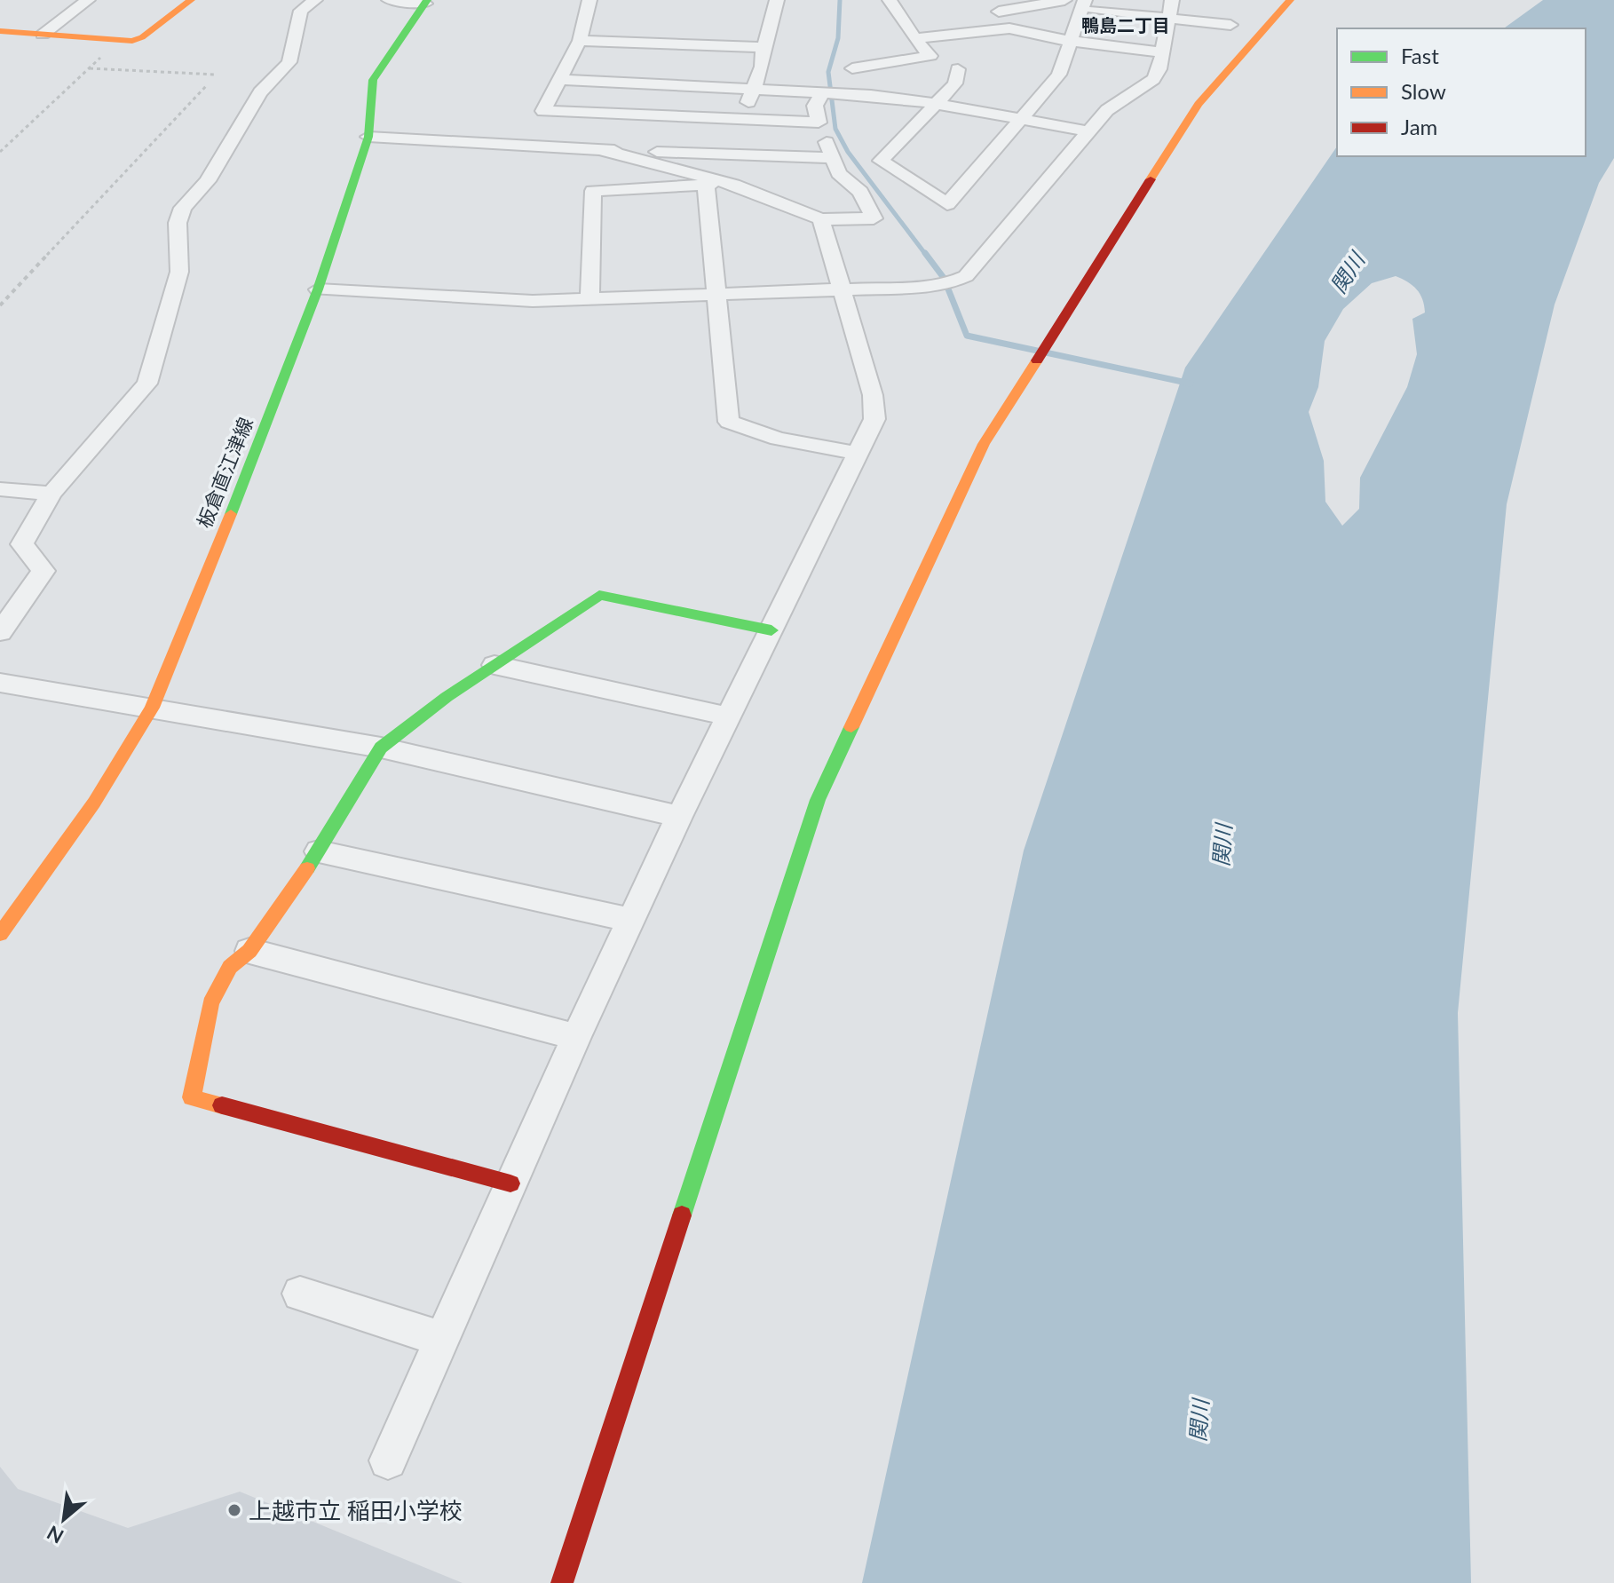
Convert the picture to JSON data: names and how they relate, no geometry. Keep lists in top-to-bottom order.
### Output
{
  "streets": {
    "street": ["板倉直江津線"]
  },
  "districts": ["鴨島二丁目"],
  "water": ["関川"],
  "places": ["上越市立 稲田小学校"],
  "legend": ["Fast", "Slow", "Jam"],
  "north": "bottom left"
}
